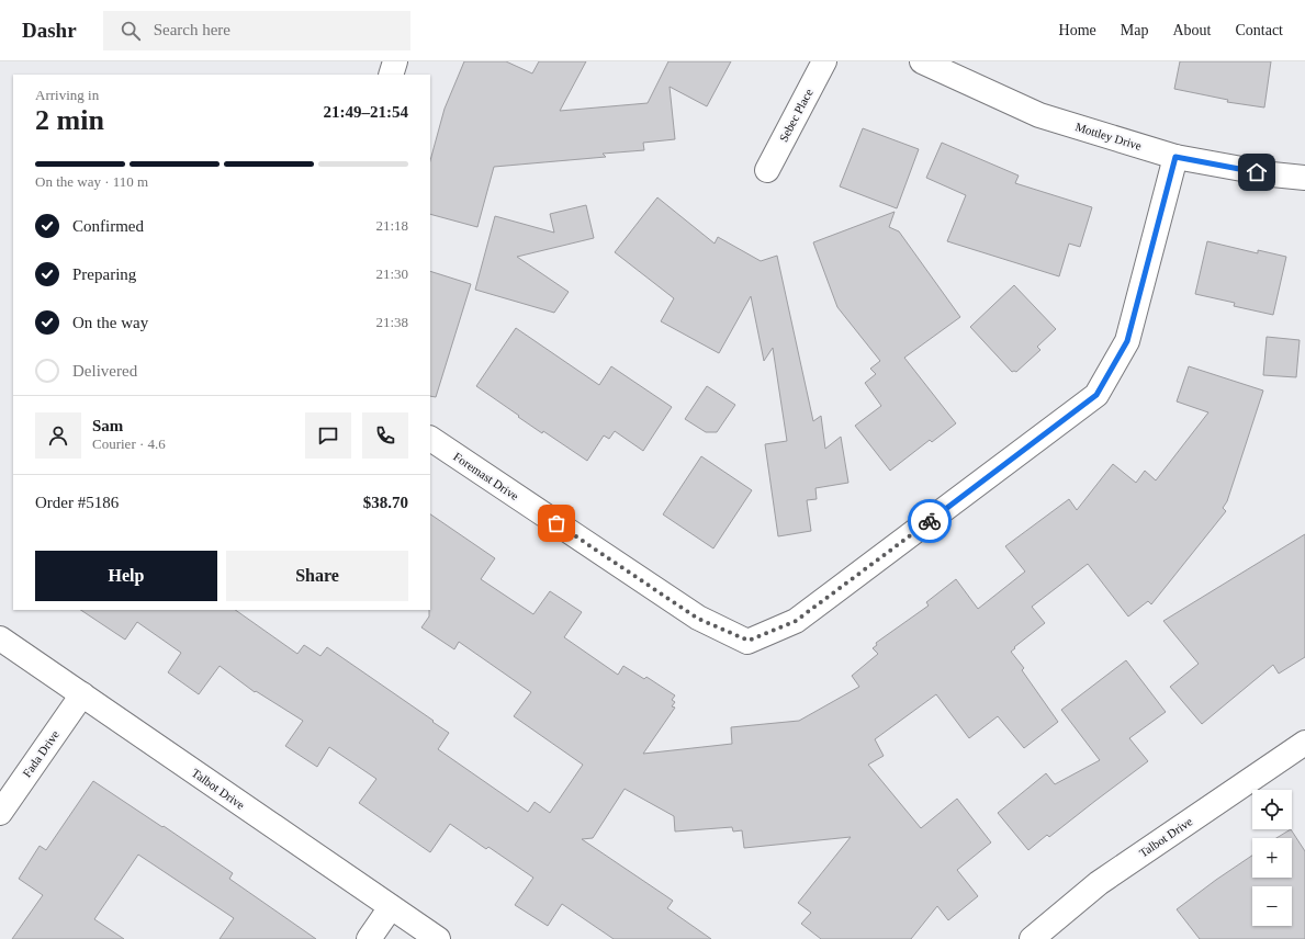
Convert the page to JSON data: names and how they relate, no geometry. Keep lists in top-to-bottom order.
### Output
{
  "streets": {
    "street": [
      "Sebec Place",
      "Mottley Drive",
      "Foremast Drive",
      "Fada Drive",
      "Talbot Drive"
    ]
  },
  "crossings": [
    ["Mottley Drive", "Foremast Drive"],
    ["Fada Drive", "Talbot Drive"]
  ],
  "page": {
    "header": "Dashr",
    "search": "Search here",
    "nav": [
      "Home",
      "Map",
      "About",
      "Contact"
    ],
    "heading": ["2 min", "Arriving in", "21:49–21:54"],
    "panel": [
      "Sam",
      "Courier · 4.6",
      "Order #5186",
      "$38.70"
    ],
    "bar": "On the way · 110 m",
    "list": [
      ["Confirmed", "21:18"],
      ["Preparing", "21:30"],
      ["On the way", "21:38"],
      "Delivered"
    ],
    "buttons": ["Help", "Share"],
    "map_buttons": ["+", "−"]
  }
}
